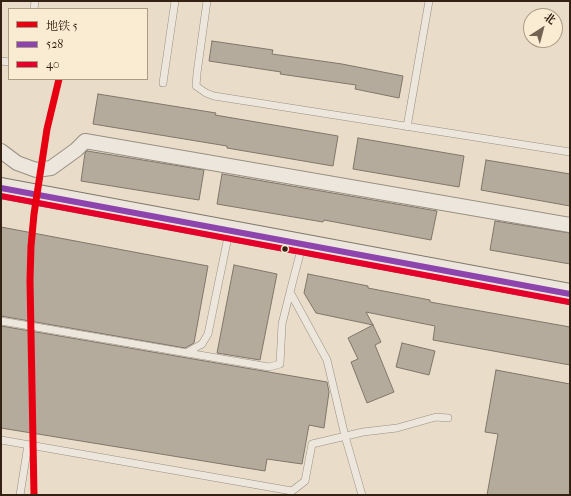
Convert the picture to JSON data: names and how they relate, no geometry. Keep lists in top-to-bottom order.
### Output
{
  "lines": ["metro line 5", "transit line 528", "transit line 40"],
  "legend": ["地铁 5", "528", "40"],
  "north": "top right"
}
